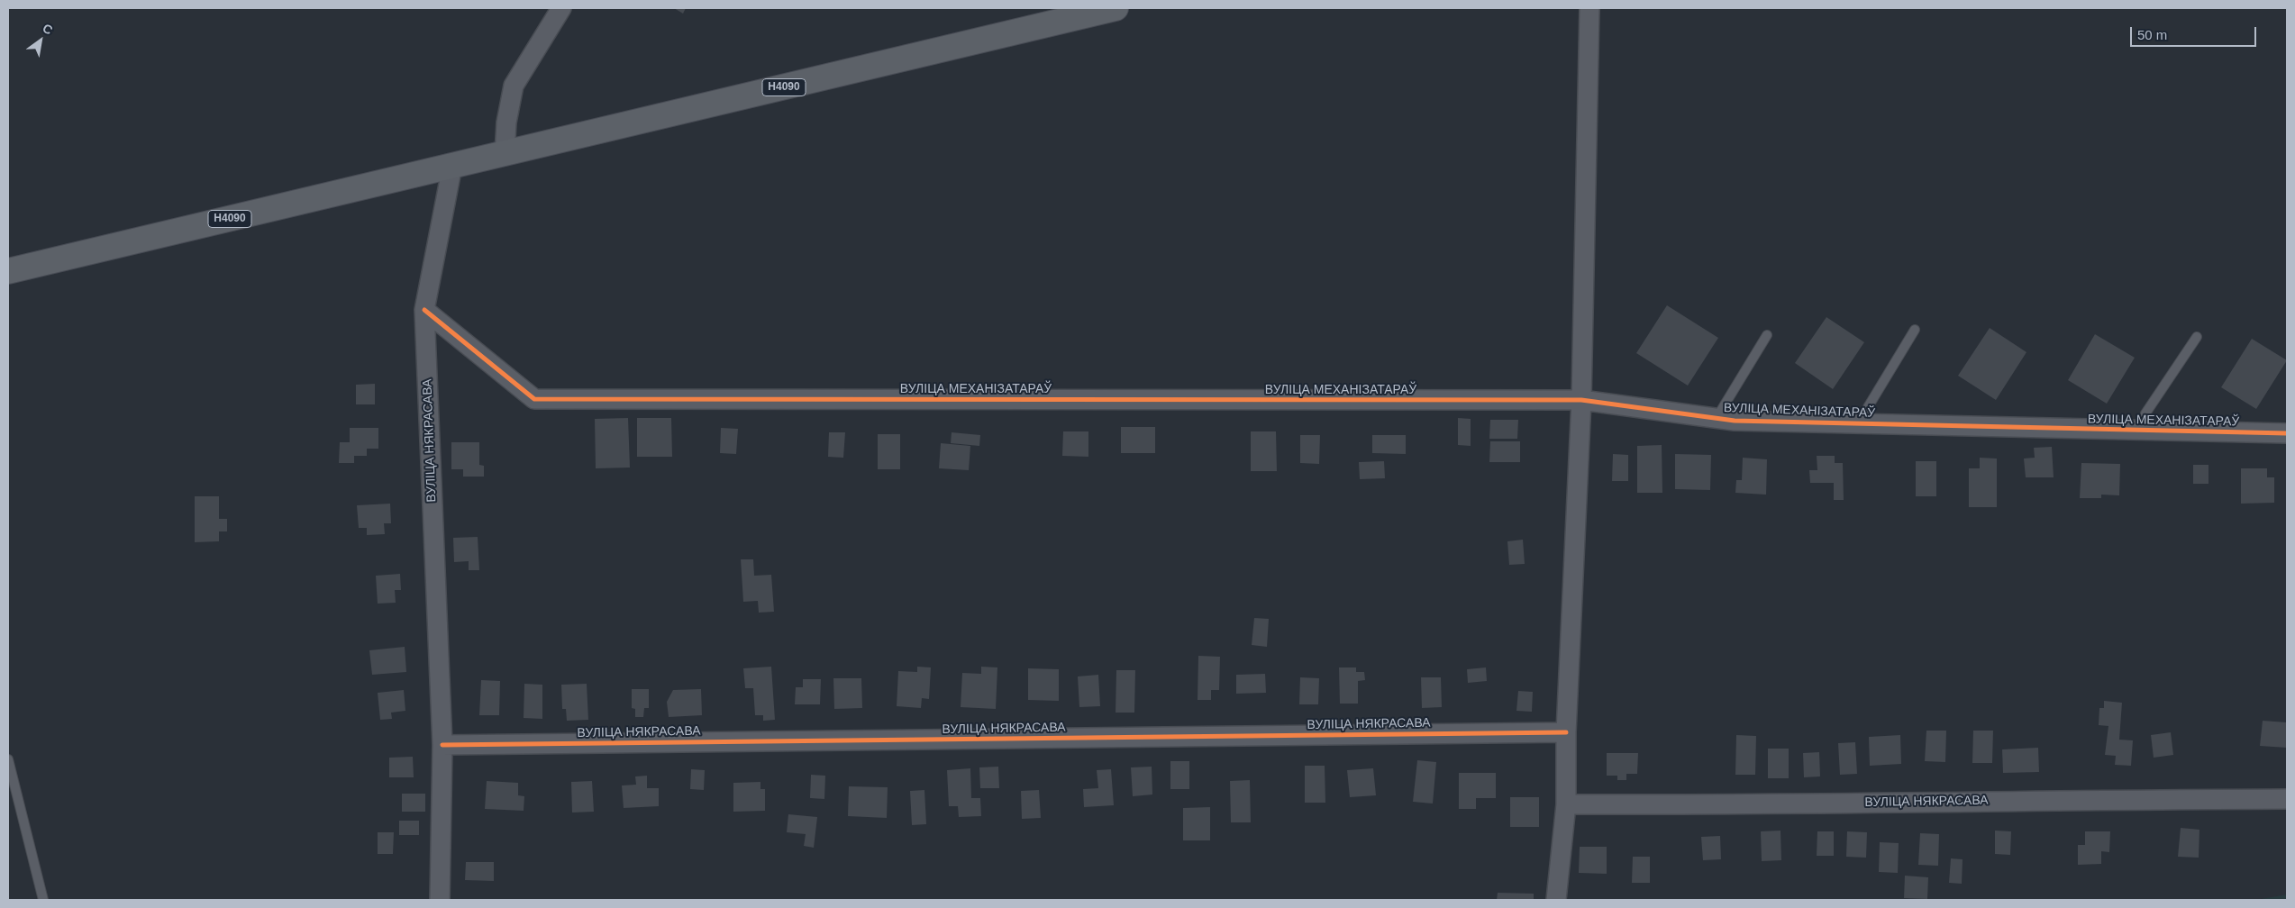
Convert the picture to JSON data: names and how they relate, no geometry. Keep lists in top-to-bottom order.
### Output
{
  "streets": {
    "main road": ["Н4090"],
    "street": ["ВУЛІЦА МЕХАНІЗАТАРАЎ", "ВУЛІЦА НЯКРАСАВА"]
  },
  "crossings": [
    ["Н4090", "ВУЛІЦА НЯКРАСАВА"],
    ["ВУЛІЦА МЕХАНІЗАТАРАЎ", "ВУЛІЦА НЯКРАСАВА"]
  ],
  "scale_bar": "50 m",
  "north": "top right"
}
